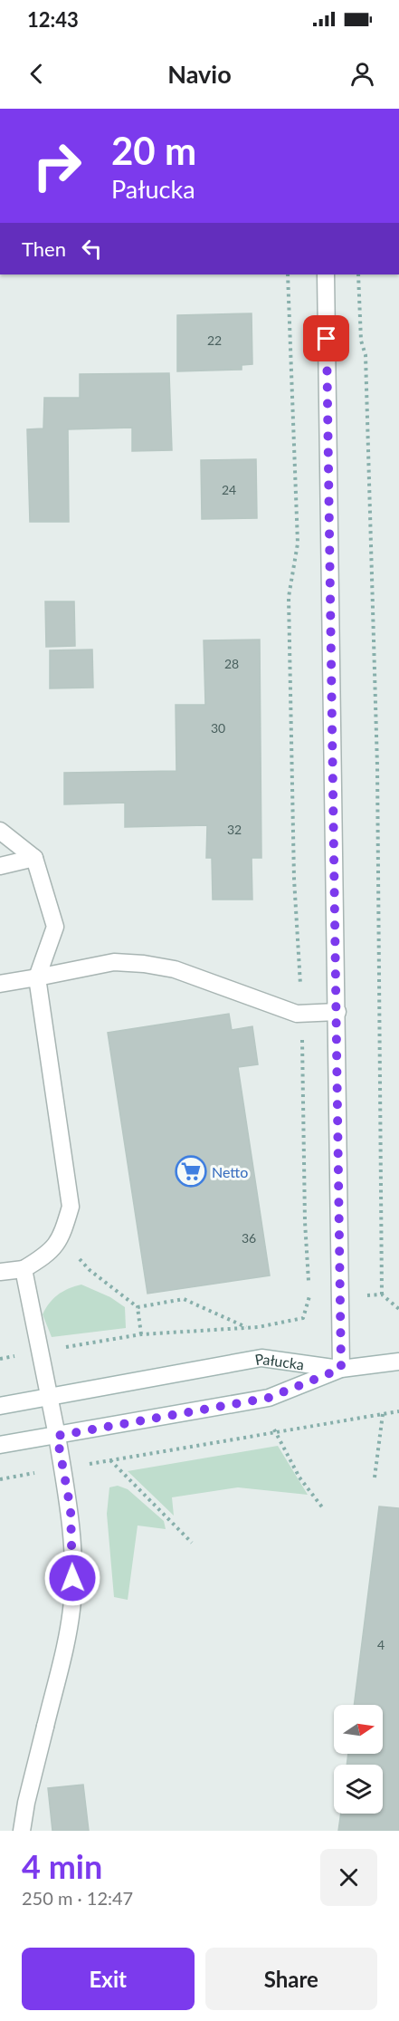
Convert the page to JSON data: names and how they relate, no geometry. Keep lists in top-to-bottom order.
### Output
{
  "streets": {
    "street": ["Pałucka"]
  },
  "places": {
    "supermarket": ["Netto"]
  },
  "house_numbers": [
    "22",
    "24",
    "28",
    "30",
    "32",
    "36",
    "4"
  ],
  "north": "right",
  "page": {
    "status": "12:43",
    "header": "Navio",
    "turn": ["20 m", "Pałucka"],
    "then": "Then",
    "heading": ["4 min", "250 m · 12:47"],
    "buttons": ["Exit", "Share"]
  }
}
